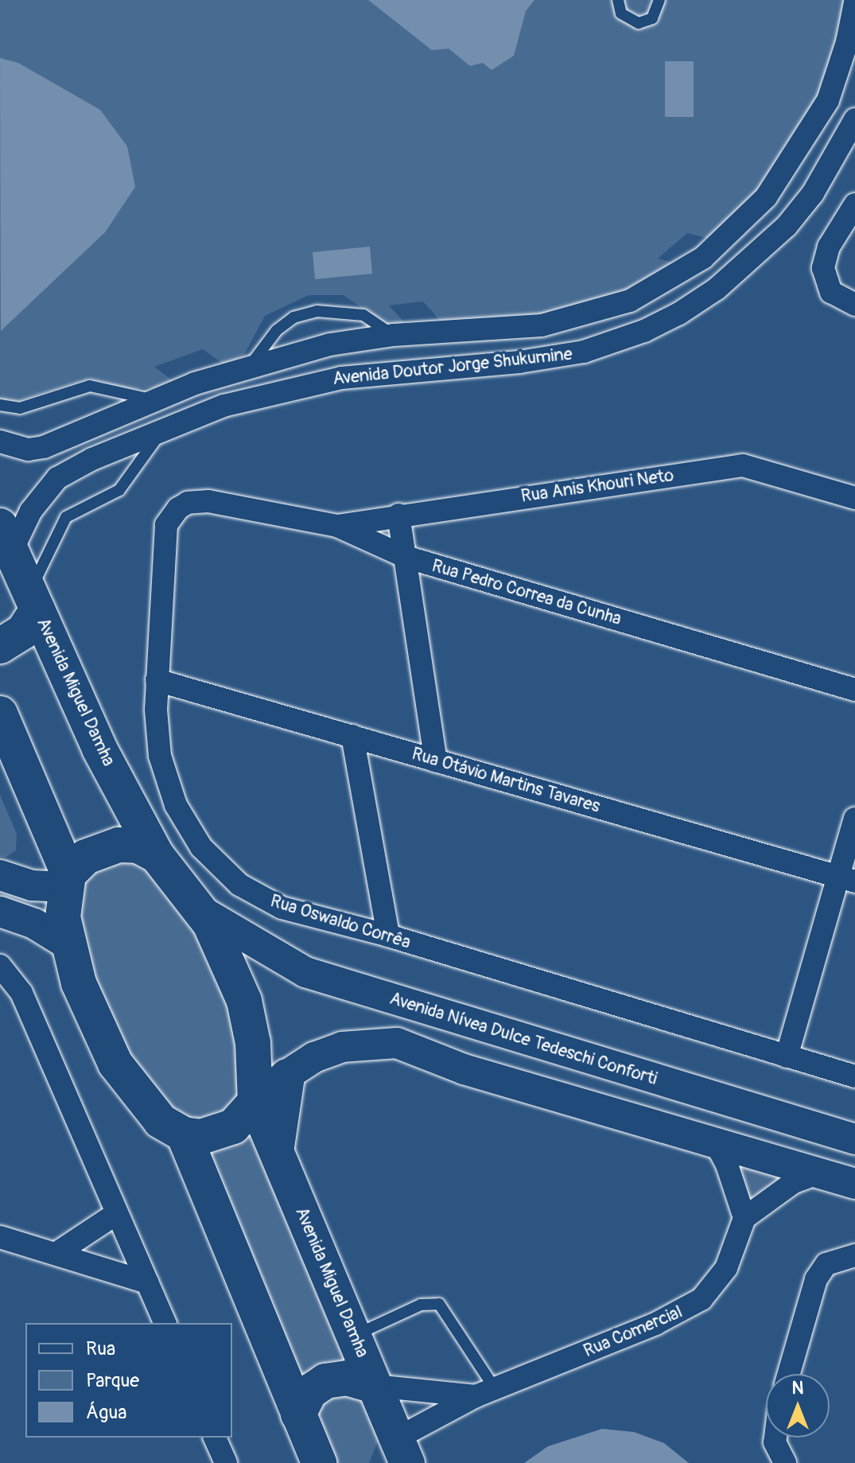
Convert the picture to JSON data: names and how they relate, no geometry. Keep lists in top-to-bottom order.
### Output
{
  "streets": {
    "main road": ["Avenida Miguel Damha", "Avenida Nívea Dulce Tedeschi Conforti"],
    "street": [
      "Avenida Doutor Jorge Shukumine",
      "Rua Anis Khouri Neto",
      "Rua Pedro Correa da Cunha",
      "Rua Otávio Martins Tavares",
      "Rua Oswaldo Corrêa",
      "Rua Comercial"
    ]
  },
  "crossings": [
    ["Avenida Doutor Jorge Shukumine", "Avenida Miguel Damha"],
    ["Rua Anis Khouri Neto", "Rua Pedro Correa da Cunha"],
    ["Rua Pedro Correa da Cunha", "Rua Oswaldo Corrêa"],
    ["Avenida Miguel Damha", "Avenida Nívea Dulce Tedeschi Conforti"],
    ["Avenida Miguel Damha", "Rua Comercial"],
    ["Rua Otávio Martins Tavares", "Rua Oswaldo Corrêa"]
  ],
  "legend": ["Rua", "Parque", "Água"],
  "north": "top"
}
